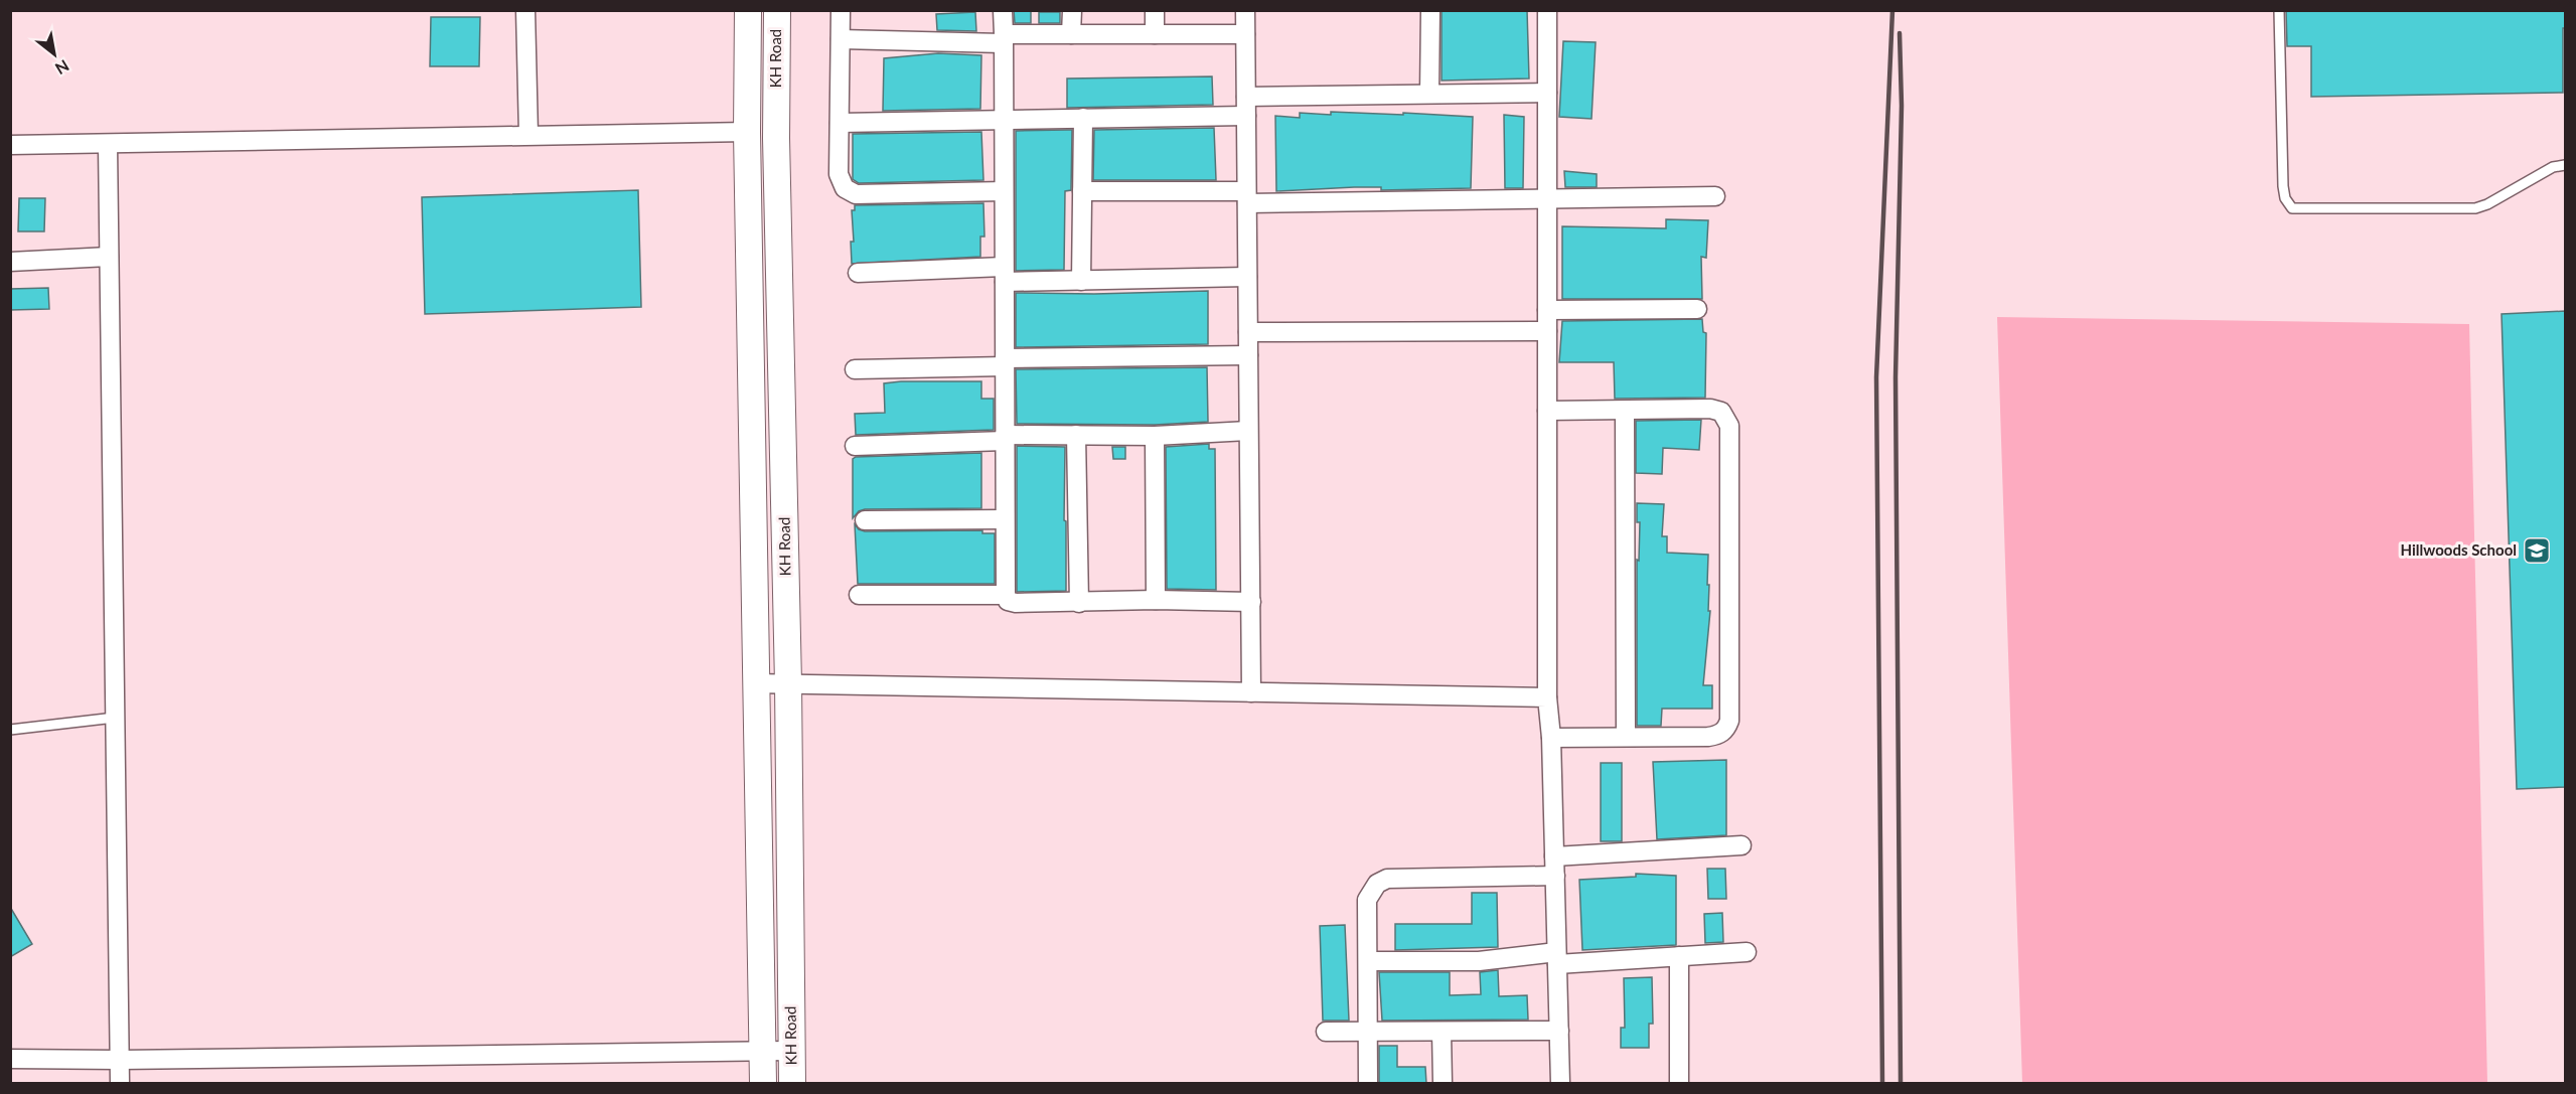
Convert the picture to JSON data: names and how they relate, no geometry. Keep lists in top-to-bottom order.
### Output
{
  "streets": {
    "main road": ["KH Road"]
  },
  "places": {
    "school or university": ["Hillwoods School"]
  },
  "north": "bottom right"
}
